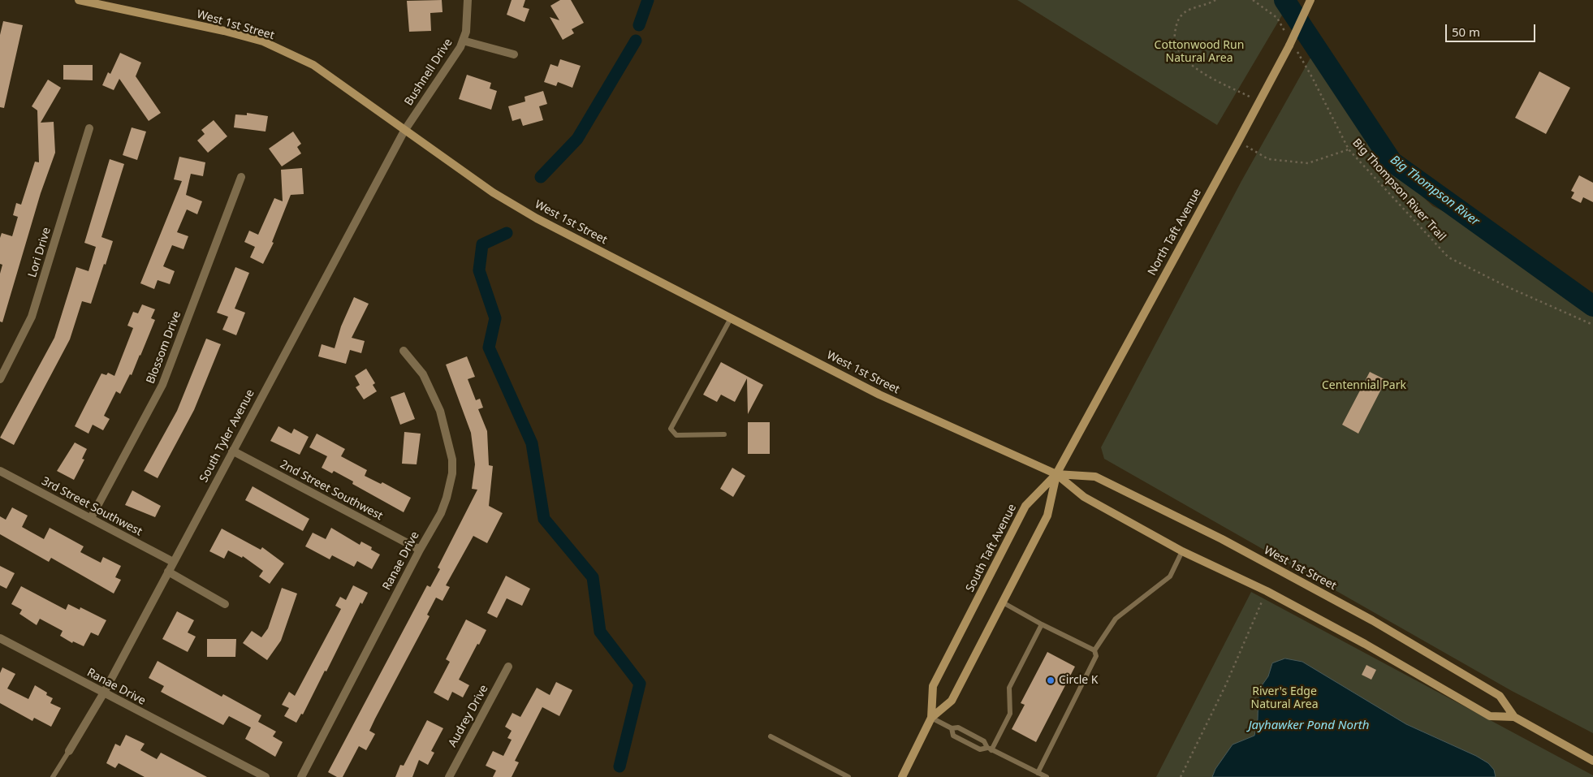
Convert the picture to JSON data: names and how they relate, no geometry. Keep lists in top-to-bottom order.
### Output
{
  "streets": {
    "main road": ["West 1st Street", "North Taft Avenue", "South Taft Avenue"],
    "street": [
      "Bushnell Drive",
      "Lori Drive",
      "Blossom Drive",
      "South Tyler Avenue",
      "2nd Street Southwest",
      "3rd Street Southwest",
      "Ranae Drive",
      "Audrey Drive"
    ],
    "path": ["Big Thompson River Trail"]
  },
  "crossings": [
    ["West 1st Street", "Bushnell Drive"],
    ["West 1st Street", "North Taft Avenue"],
    ["West 1st Street", "South Tyler Avenue"],
    ["West 1st Street", "South Taft Avenue"],
    ["Bushnell Drive", "South Tyler Avenue"],
    ["North Taft Avenue", "South Taft Avenue"],
    ["Blossom Drive", "3rd Street Southwest"],
    ["South Tyler Avenue", "2nd Street Southwest"],
    ["South Tyler Avenue", "3rd Street Southwest"],
    ["South Tyler Avenue", "Ranae Drive"],
    ["2nd Street Southwest", "Ranae Drive"]
  ],
  "water": ["Big Thompson River", "Jayhawker Pond North"],
  "parks": ["Cottonwood Run Natural Area", "Centennial Park", "River's Edge Natural Area"],
  "places": ["Circle K"],
  "scale_bar": "50 m"
}
